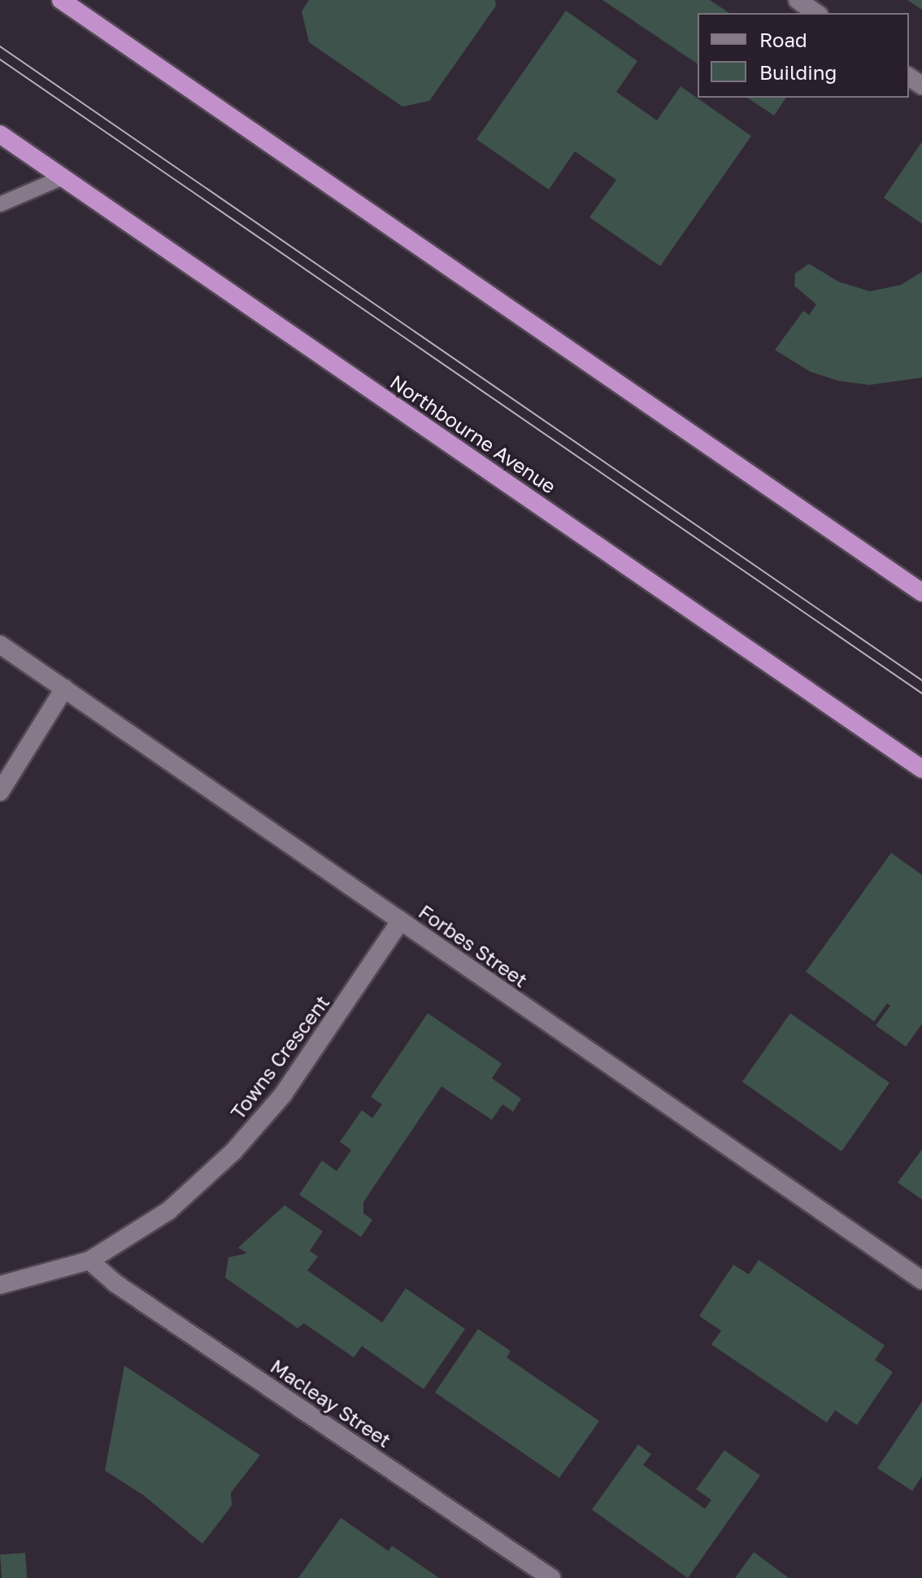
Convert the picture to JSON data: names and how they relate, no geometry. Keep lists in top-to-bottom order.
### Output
{
  "streets": {
    "highway": ["Northbourne Avenue"],
    "street": ["Forbes Street", "Towns Crescent", "Macleay Street"]
  },
  "crossings": [
    ["Forbes Street", "Towns Crescent"],
    ["Towns Crescent", "Macleay Street"]
  ],
  "legend": ["Road", "Building"]
}
